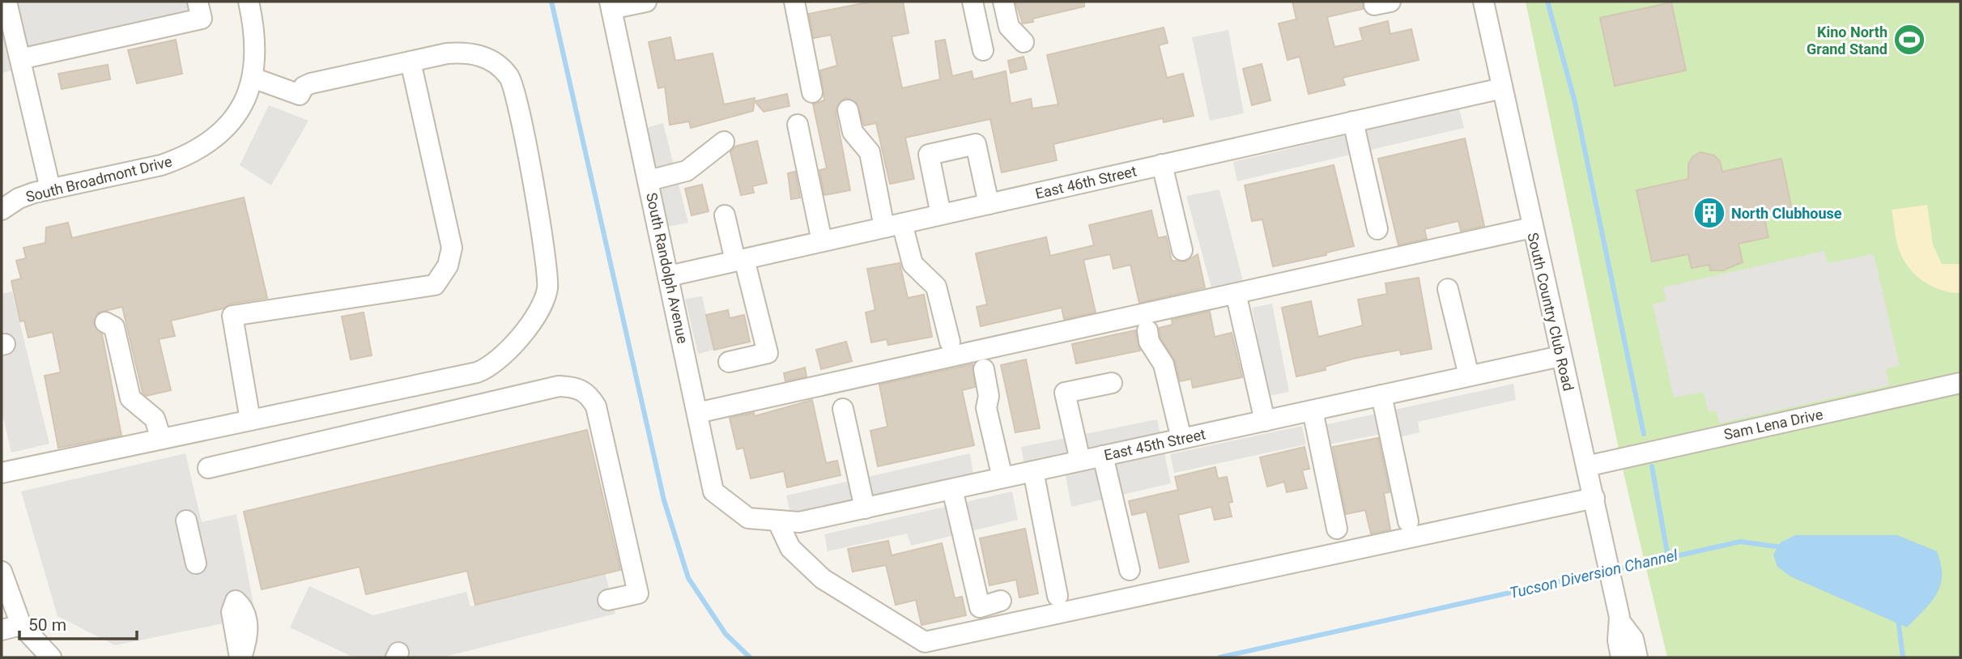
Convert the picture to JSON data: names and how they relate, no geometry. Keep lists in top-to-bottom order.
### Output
{
  "streets": {
    "street": [
      "South Broadmont Drive",
      "East 46th Street",
      "South Randolph Avenue",
      "South Country Club Road",
      "Sam Lena Drive",
      "East 45th Street"
    ]
  },
  "crossings": [
    ["East 46th Street", "South Randolph Avenue"],
    ["East 46th Street", "South Country Club Road"],
    ["South Randolph Avenue", "East 45th Street"],
    ["South Country Club Road", "Sam Lena Drive"],
    ["South Country Club Road", "East 45th Street"]
  ],
  "water": ["Tucson Diversion Channel"],
  "places": {
    "sports": ["Kino North Grand Stand"],
    "building": ["North Clubhouse"]
  },
  "scale_bar": "50 m"
}
